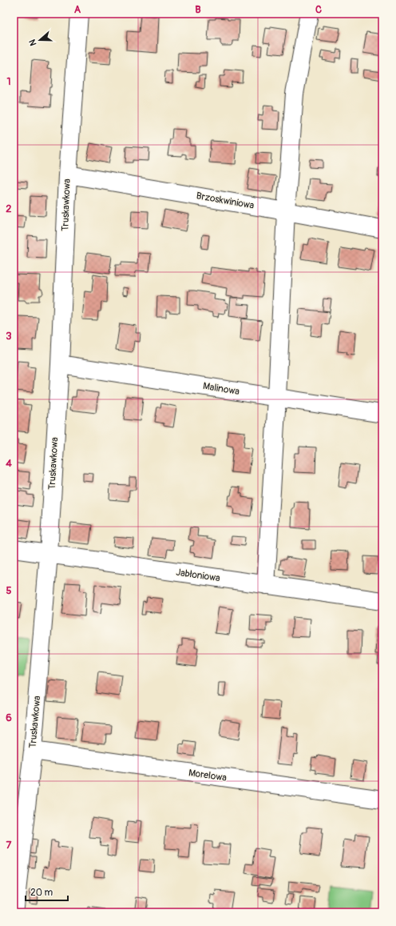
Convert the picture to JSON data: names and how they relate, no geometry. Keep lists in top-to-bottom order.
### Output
{
  "streets": {
    "street": [
      "Brzoskwiniowa",
      "Truskawkowa",
      "Malinowa",
      "Jabłoniowa",
      "Morelowa"
    ]
  },
  "crossings": [
    ["Brzoskwiniowa", "Truskawkowa"],
    ["Truskawkowa", "Malinowa"],
    ["Truskawkowa", "Jabłoniowa"],
    ["Truskawkowa", "Morelowa"]
  ],
  "scale_bar": "20 m",
  "north": "left",
  "grid": {
    "columns": ["A", "B", "C"],
    "rows": [
      "1",
      "2",
      "3",
      "4",
      "5",
      "6",
      "7"
    ]
  }
}
